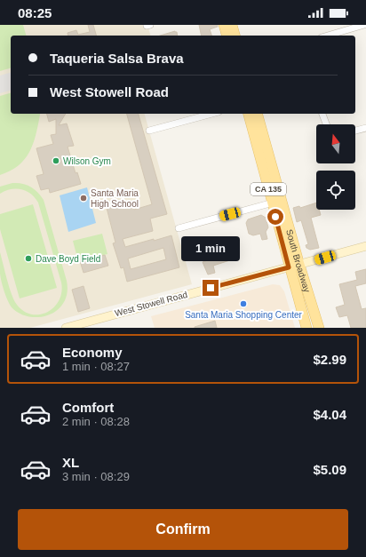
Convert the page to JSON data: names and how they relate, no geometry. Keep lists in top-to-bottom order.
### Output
{
  "streets": {
    "main road": ["CA 135", "South Broadway", "West Stowell Road"]
  },
  "crossings": [
    ["South Broadway", "West Stowell Road"]
  ],
  "places": [
    "Wilson Gym",
    "Santa Maria High School",
    "Dave Boyd Field",
    "Santa Maria Shopping Center"
  ],
  "north": "top",
  "page": {
    "status": "08:25",
    "banner": ["Taqueria Salsa Brava", "West Stowell Road"],
    "bubble": "1 min",
    "list": [
      {
        "name": "Economy",
        "note": "1 min · 08:27",
        "value": "$2.99"
      },
      {
        "name": "Comfort",
        "note": "2 min · 08:28",
        "value": "$4.04"
      },
      {
        "name": "XL",
        "note": "3 min · 08:29",
        "value": "$5.09"
      }
    ],
    "buttons": "Confirm"
  }
}
